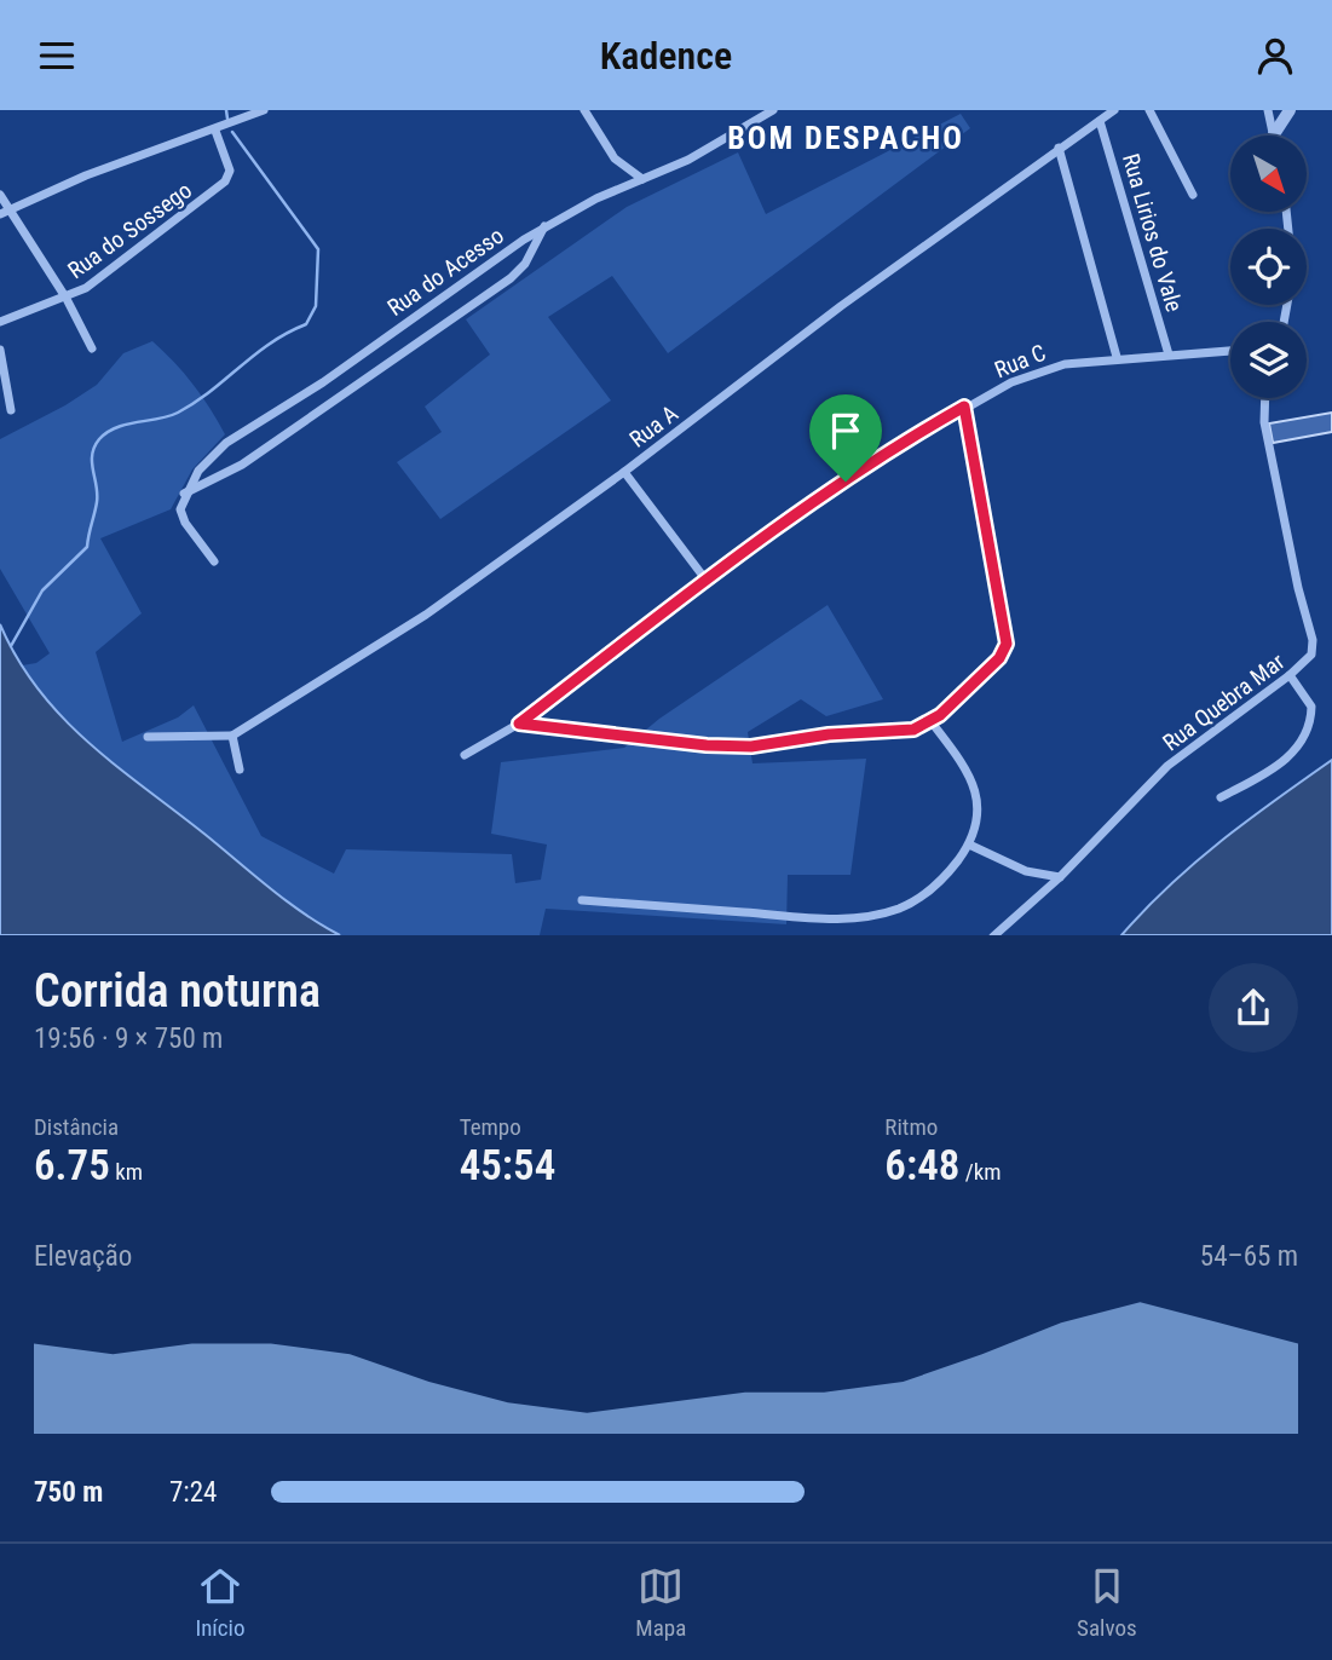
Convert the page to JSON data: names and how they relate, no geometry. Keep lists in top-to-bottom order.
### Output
{
  "streets": {
    "street": [
      "Rua do Sossego",
      "Rua Lirios do Vale",
      "Rua do Acesso",
      "Rua C",
      "Rua A",
      "Rua Quebra Mar"
    ]
  },
  "crossings": [
    ["Rua Lirios do Vale", "Rua C"],
    ["Rua Lirios do Vale", "Rua A"]
  ],
  "districts": ["BOM DESPACHO"],
  "north": "bottom right",
  "page": {
    "header": "Kadence",
    "heading": ["Corrida noturna", "19:56 · 9 × 750 m"],
    "stats": [
      ["Distância", "6.75 km"],
      ["Tempo", "45:54"],
      ["Ritmo", "6:48 /km"]
    ],
    "chart": ["Elevação", "54–65 m"],
    "list": [
      {
        "name": "750 m",
        "note": "7:24"
      }
    ],
    "tabs": ["Início", "Mapa", "Salvos"]
  }
}
